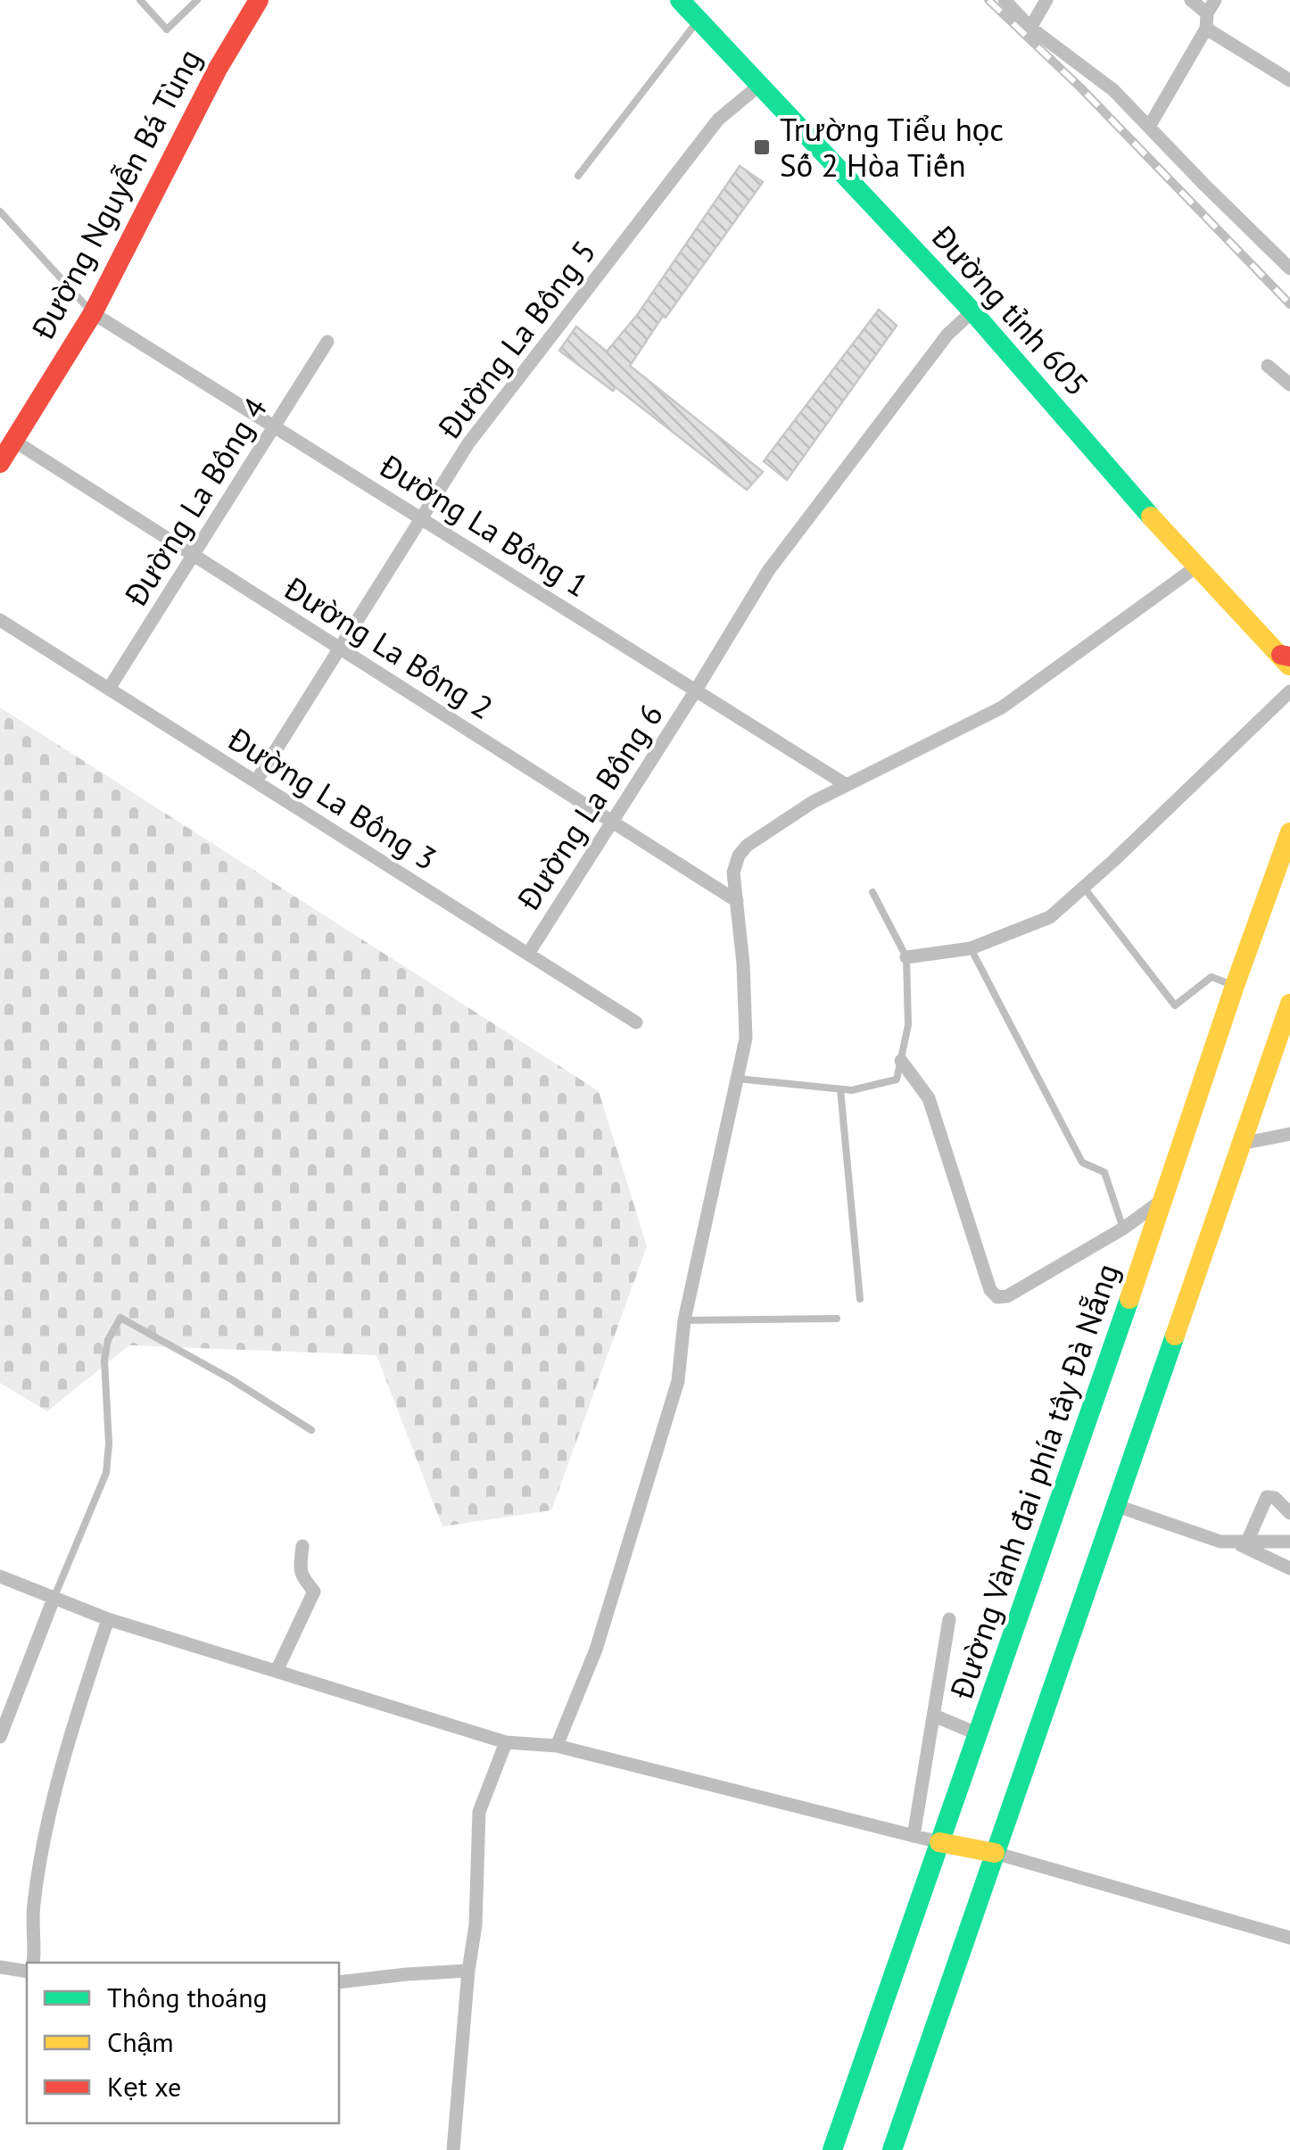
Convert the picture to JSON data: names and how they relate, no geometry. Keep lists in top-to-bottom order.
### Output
{
  "streets": {
    "main road": ["Đường Nguyễn Bá Tùng", "Đường tỉnh 605", "Đường Vành đai phía tây Đà Nẵng"],
    "street": [
      "Đường La Bông 5",
      "Đường La Bông 4",
      "Đường La Bông 1",
      "Đường La Bông 2",
      "Đường La Bông 3",
      "Đường La Bông 6"
    ]
  },
  "crossings": [
    ["Đường Nguyễn Bá Tùng", "Đường La Bông 1"],
    ["Đường Nguyễn Bá Tùng", "Đường La Bông 2"],
    ["Đường tỉnh 605", "Đường La Bông 5"],
    ["Đường tỉnh 605", "Đường La Bông 6"],
    ["Đường La Bông 5", "Đường La Bông 1"],
    ["Đường La Bông 5", "Đường La Bông 2"],
    ["Đường La Bông 5", "Đường La Bông 3"],
    ["Đường La Bông 4", "Đường La Bông 1"],
    ["Đường La Bông 4", "Đường La Bông 2"],
    ["Đường La Bông 4", "Đường La Bông 3"],
    ["Đường La Bông 1", "Đường La Bông 6"],
    ["Đường La Bông 2", "Đường La Bông 6"],
    ["Đường La Bông 3", "Đường La Bông 6"]
  ],
  "places": {
    "transit": ["Trường Tiểu học Số 2 Hòa Tiến"]
  },
  "legend": ["Thông thoáng", "Chậm", "Kẹt xe"]
}
